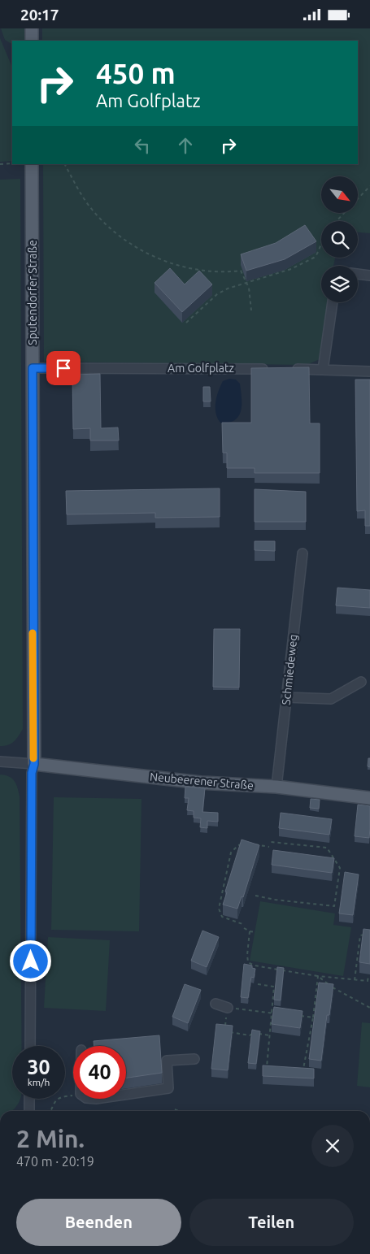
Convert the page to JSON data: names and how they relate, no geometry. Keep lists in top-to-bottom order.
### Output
{
  "streets": {
    "main road": ["Sputendorfer Straße", "Neubeerener Straße"],
    "street": ["Am Golfplatz", "Schmiedeweg"]
  },
  "crossings": [
    ["Sputendorfer Straße", "Am Golfplatz"],
    ["Sputendorfer Straße", "Neubeerener Straße"],
    ["Schmiedeweg", "Neubeerener Straße"]
  ],
  "north": "bottom right",
  "page": {
    "status": "20:17",
    "turn": ["450 m", "Am Golfplatz"],
    "speed": "30 km/h",
    "limit": "40",
    "heading": ["2 Min.", "470 m · 20:19"],
    "buttons": ["Beenden", "Teilen"]
  }
}
